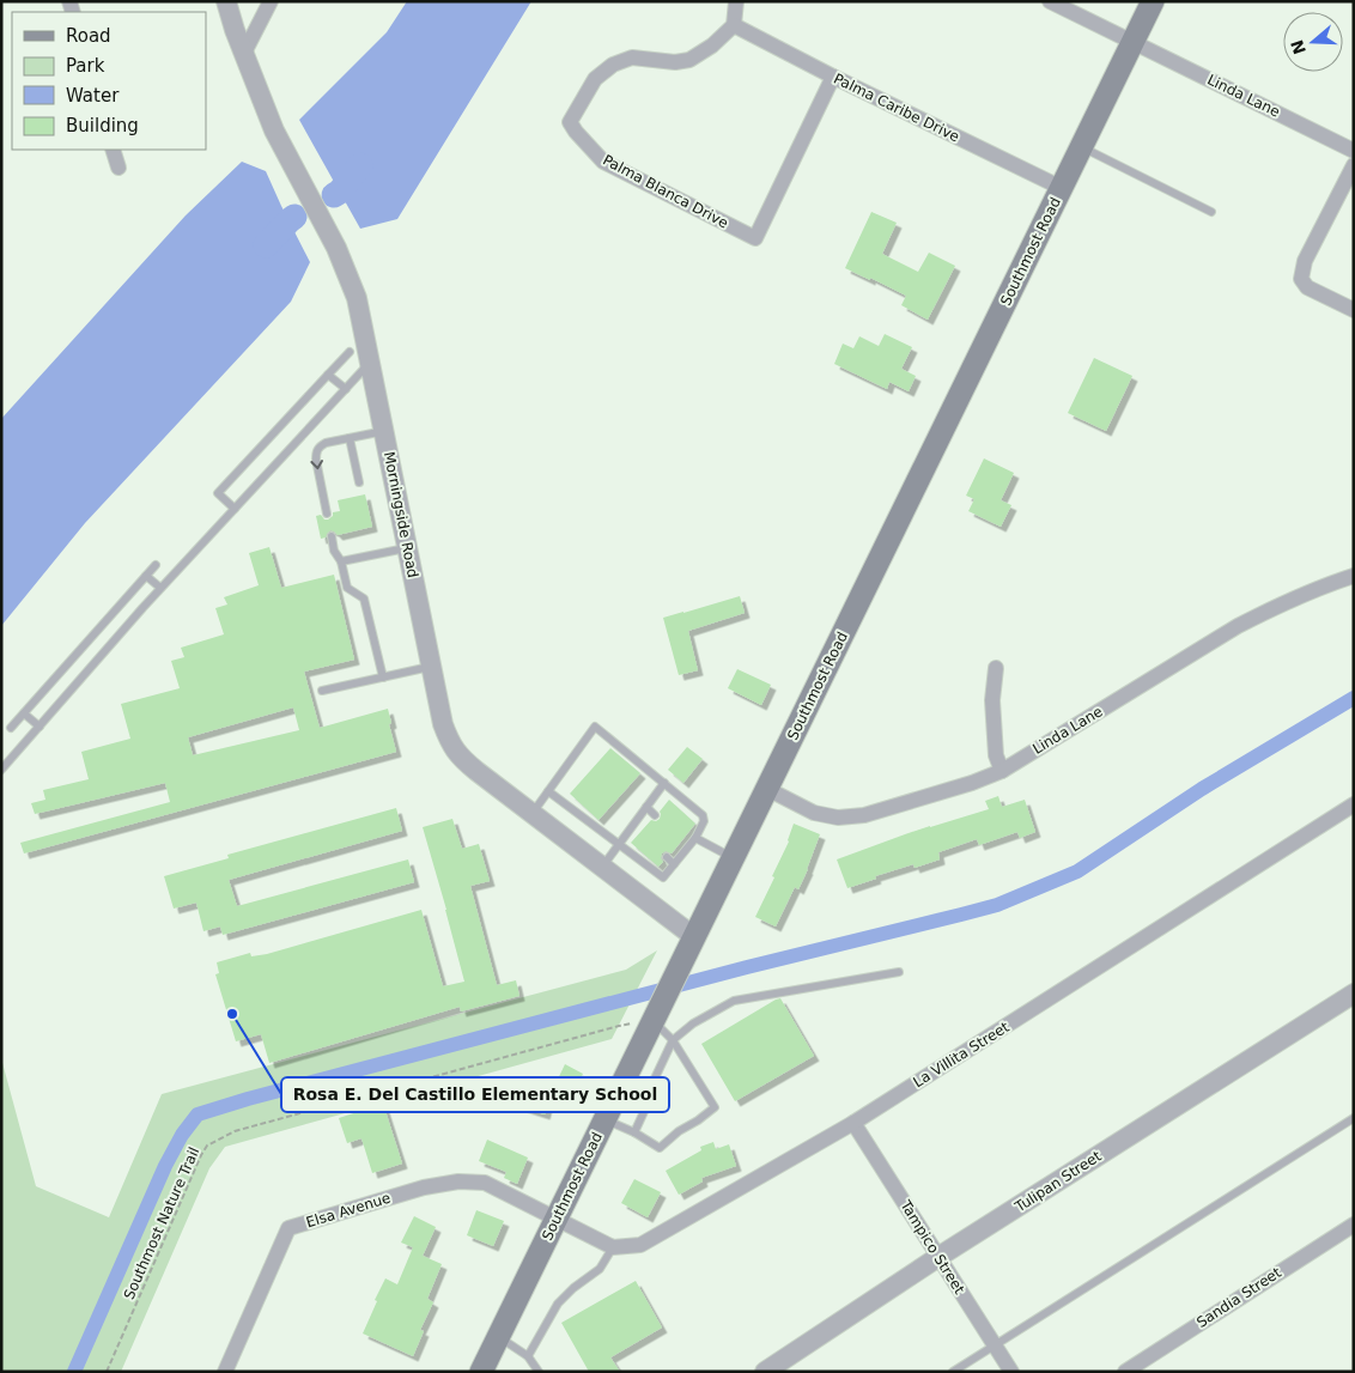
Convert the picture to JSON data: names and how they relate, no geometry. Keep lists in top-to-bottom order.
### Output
{
  "streets": {
    "main road": ["Southmost Road"],
    "street": [
      "Linda Lane",
      "Palma Caribe Drive",
      "Palma Blanca Drive",
      "Morningside Road",
      "La Villita Street",
      "Tulipan Street",
      "Elsa Avenue",
      "Tampico Street",
      "Sandia Street"
    ],
    "path": ["Southmost Nature Trail"]
  },
  "crossings": [
    ["Linda Lane", "Southmost Road"],
    ["Palma Caribe Drive", "Palma Blanca Drive"],
    ["Palma Caribe Drive", "Southmost Road"],
    ["Southmost Road", "Morningside Road"],
    ["Southmost Road", "Elsa Avenue"],
    ["Southmost Road", "Southmost Nature Trail"],
    ["La Villita Street", "Tampico Street"],
    ["Tulipan Street", "Tampico Street"]
  ],
  "places": ["Rosa E. Del Castillo Elementary School"],
  "legend": [
    "Road",
    "Park",
    "Water",
    "Building"
  ],
  "north": "left"
}
